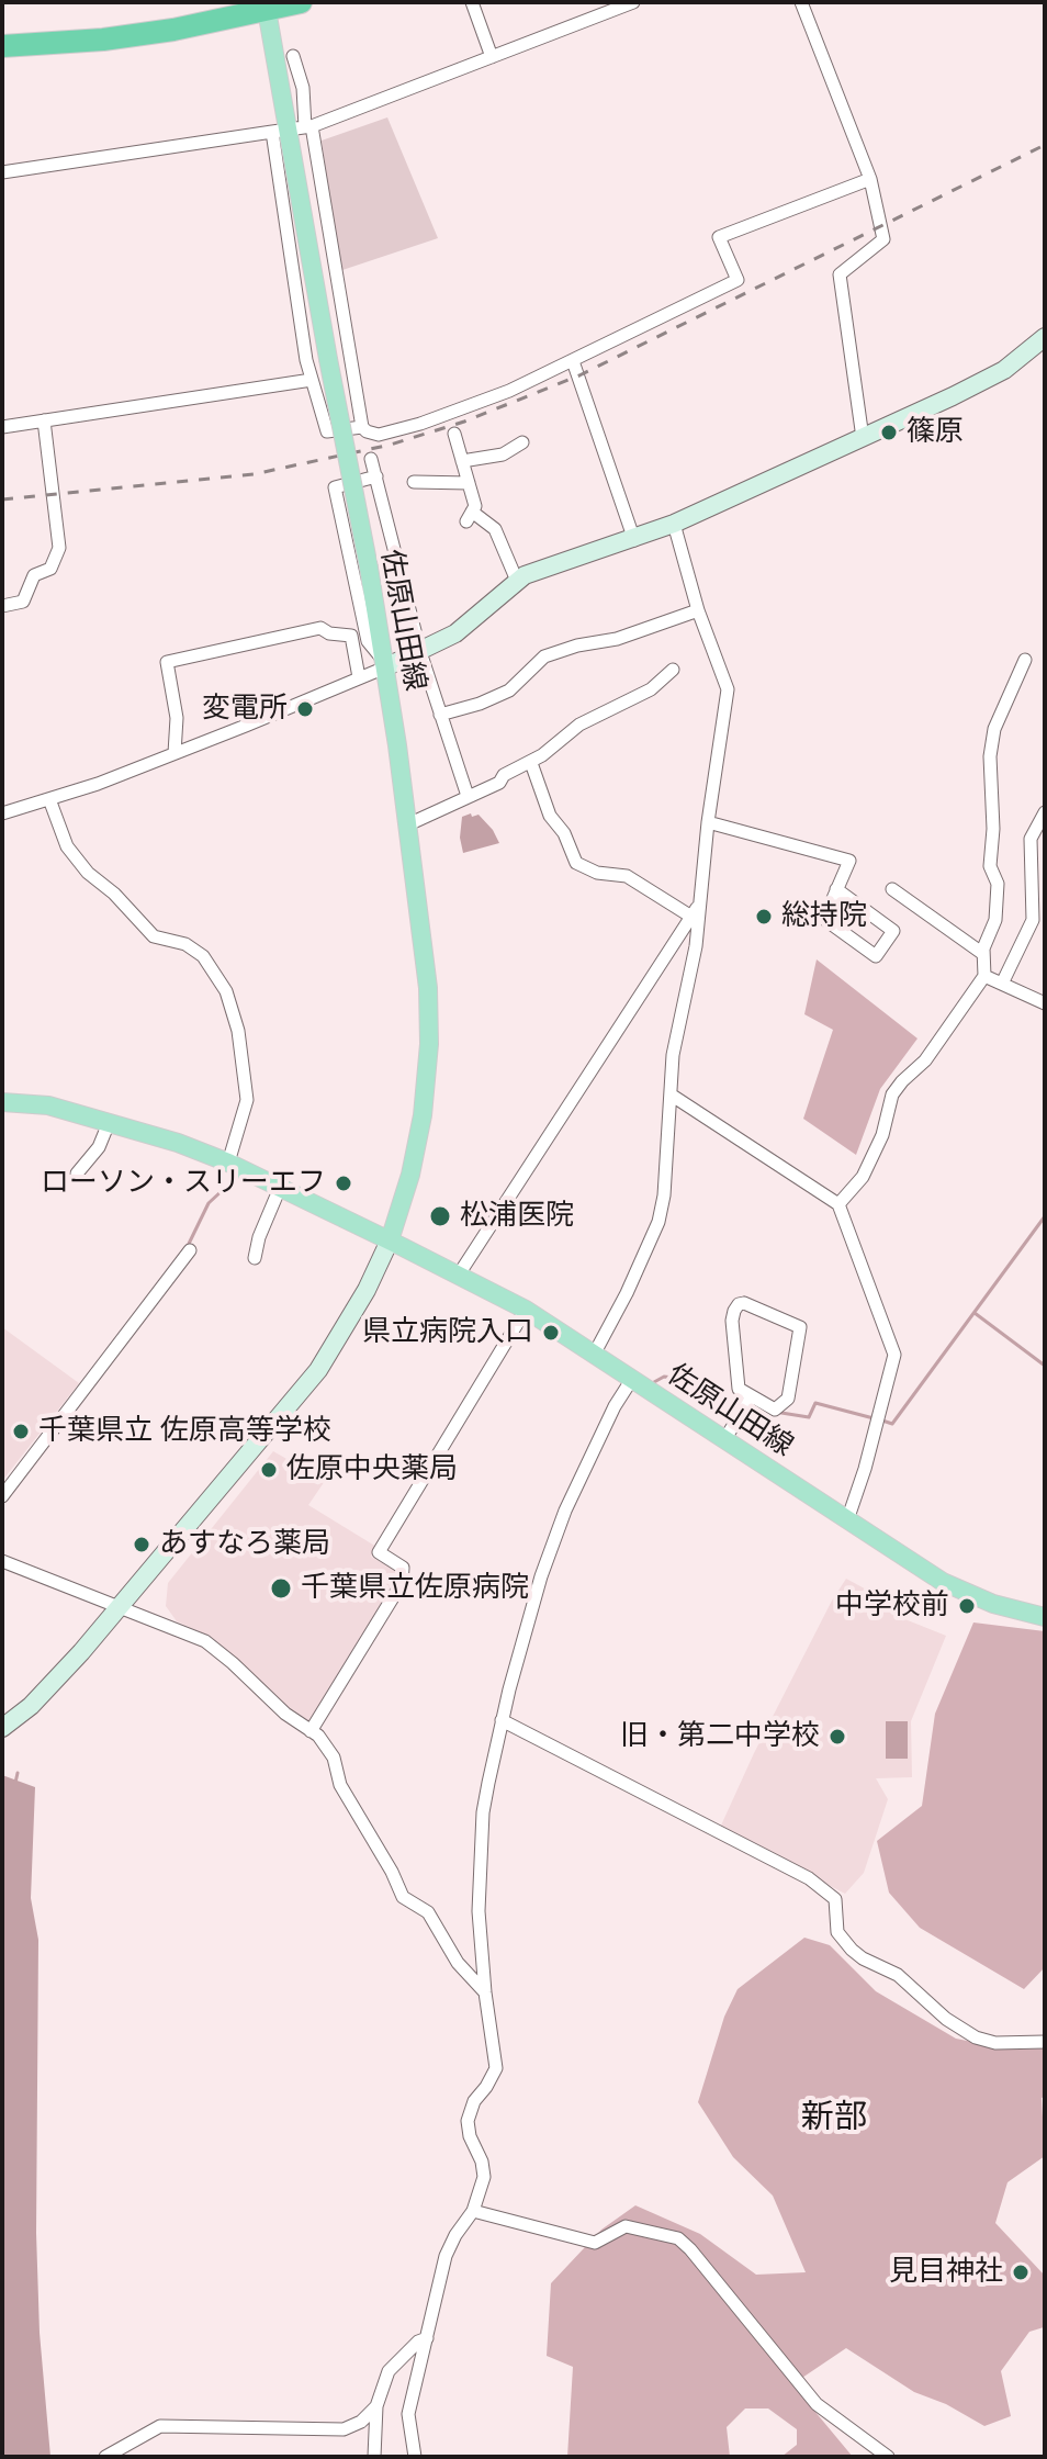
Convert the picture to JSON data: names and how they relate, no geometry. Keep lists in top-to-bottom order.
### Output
{
  "streets": {
    "main road": ["佐原山田線"]
  },
  "districts": ["新部"],
  "places": [
    "篠原",
    "変電所",
    "総持院",
    "ローソン・スリーエフ",
    "松浦医院",
    "県立病院入口",
    "千葉県立 佐原高等学校",
    "佐原中央薬局",
    "あすなろ薬局",
    "千葉県立佐原病院",
    "中学校前",
    "旧・第二中学校",
    "見目神社"
  ]
}
